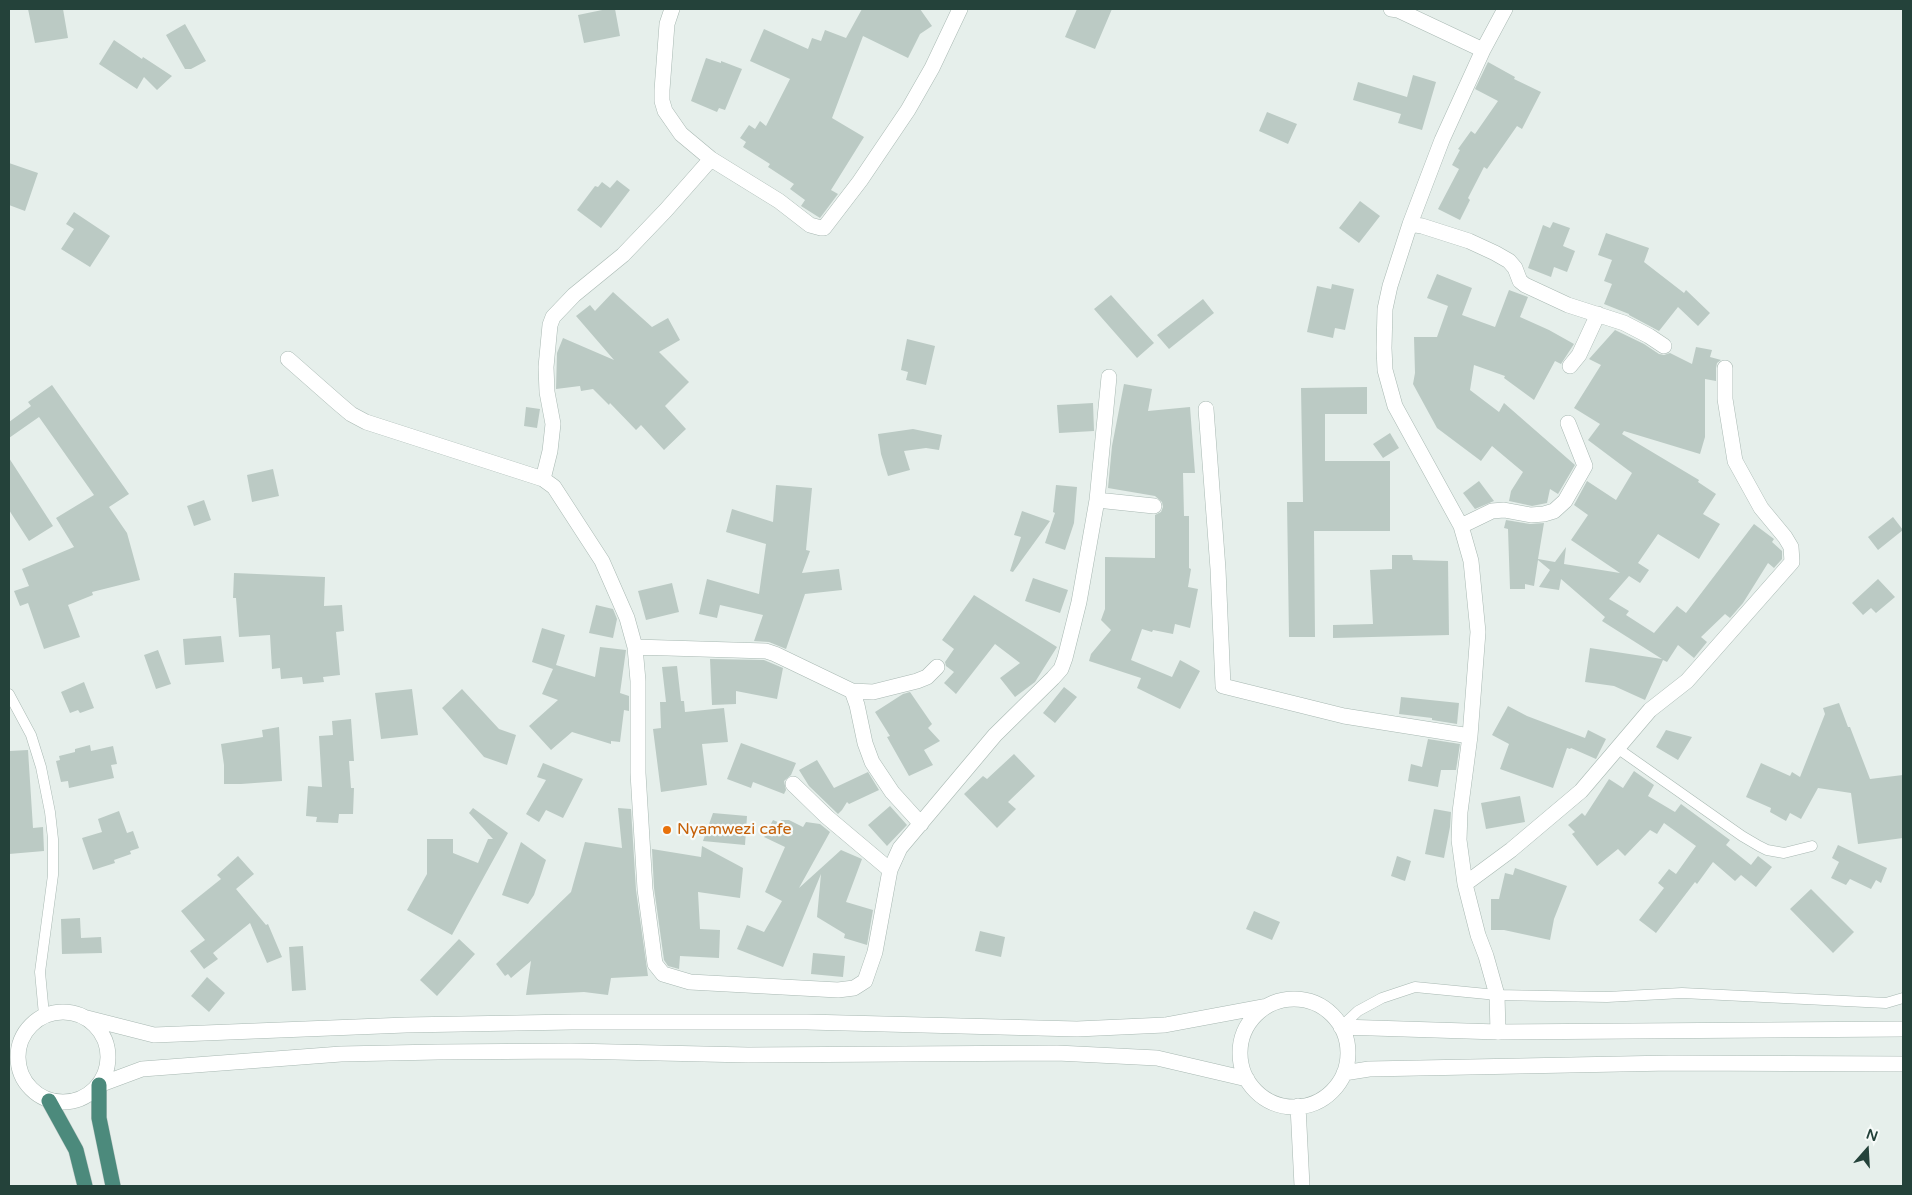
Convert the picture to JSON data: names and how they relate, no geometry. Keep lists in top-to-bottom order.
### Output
{
  "places": ["Nyamwezi cafe"],
  "north": "top"
}
